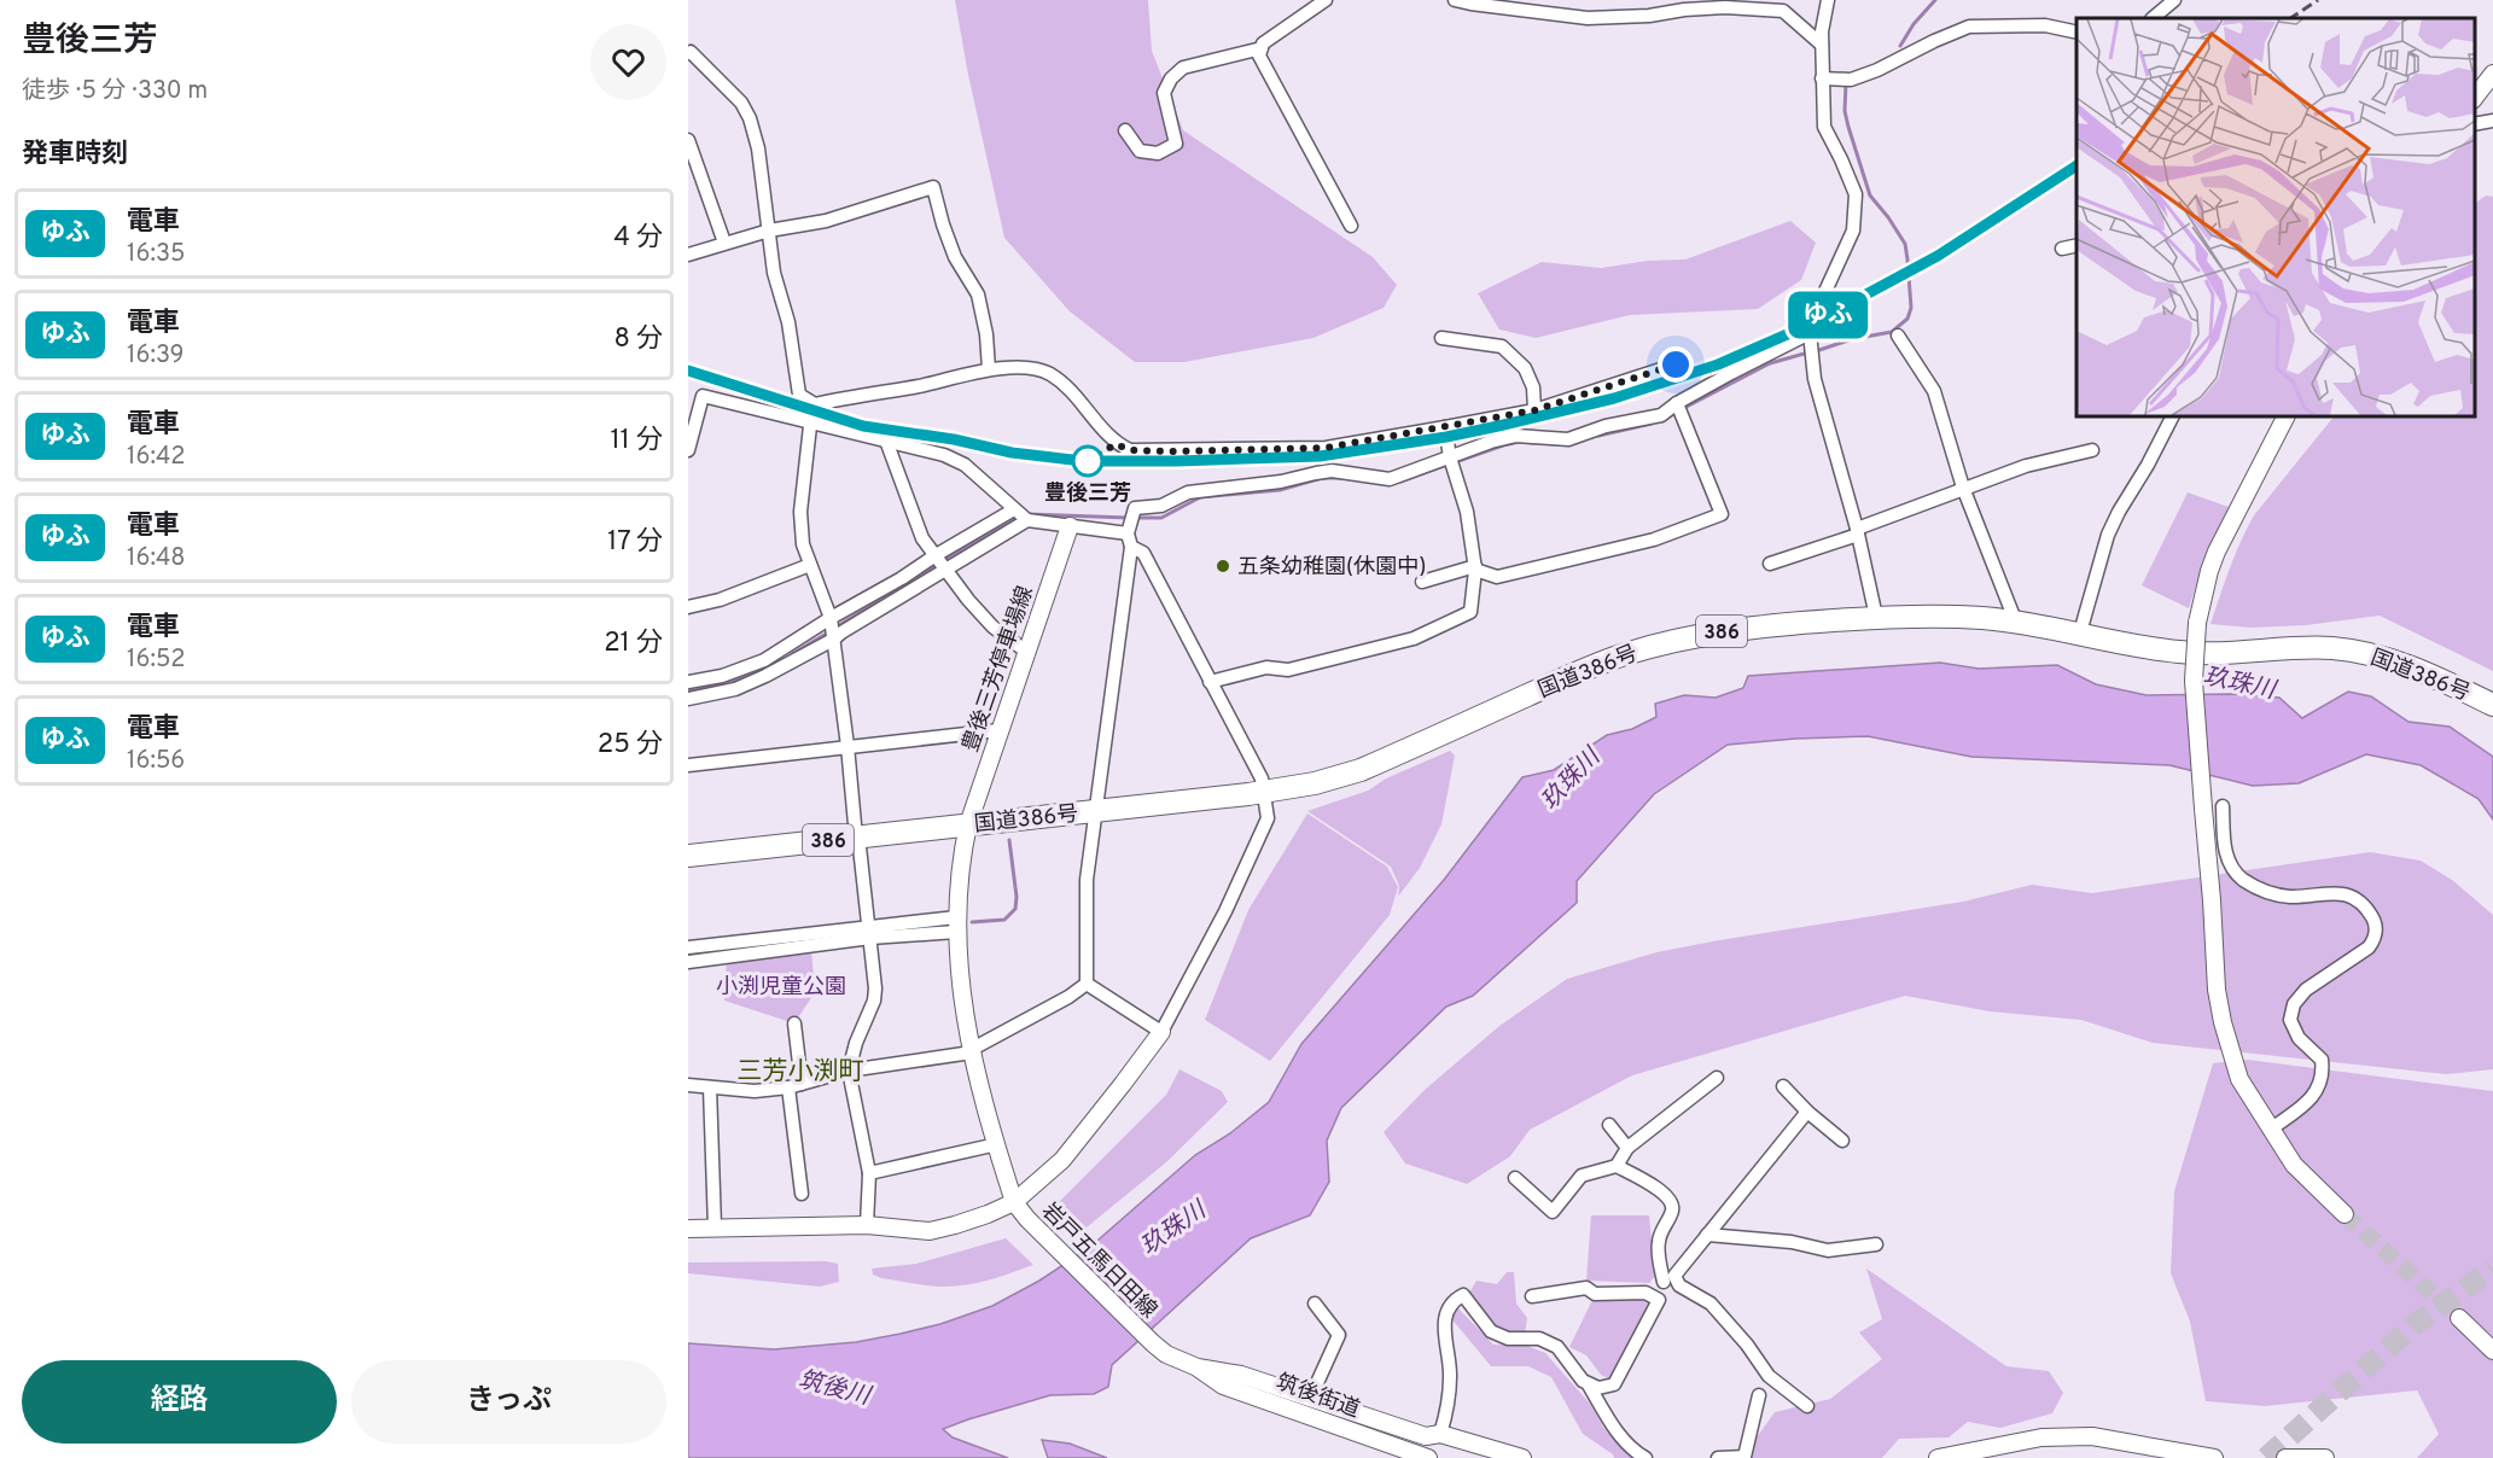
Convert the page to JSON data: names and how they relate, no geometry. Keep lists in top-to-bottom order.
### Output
{
  "streets": {
    "highway": ["386", "国道386号"],
    "street": ["豊後三芳停車場線", "岩戸五馬日田線", "筑後街道"]
  },
  "crossings": [
    ["豊後三芳停車場線", "国道386号"],
    ["豊後三芳停車場線", "岩戸五馬日田線"],
    ["国道386号", "岩戸五馬日田線"],
    ["岩戸五馬日田線", "筑後街道"]
  ],
  "districts": ["三芳小渕町"],
  "water": ["玖珠川", "筑後川"],
  "parks": ["小渕児童公園"],
  "places": ["豊後三芳", "五条幼稚園(休園中)"],
  "page": {
    "heading": [
      ["豊後三芳", "徒歩 · 5 分 · 330 m"],
      "発車時刻"
    ],
    "on_map": "ゆふ",
    "list": [
      {
        "mark": "ゆふ",
        "name": "電車",
        "note": "16:35",
        "value": "4 分"
      },
      {
        "mark": "ゆふ",
        "name": "電車",
        "note": "16:39",
        "value": "8 分"
      },
      {
        "mark": "ゆふ",
        "name": "電車",
        "note": "16:42",
        "value": "11 分"
      },
      {
        "mark": "ゆふ",
        "name": "電車",
        "note": "16:48",
        "value": "17 分"
      },
      {
        "mark": "ゆふ",
        "name": "電車",
        "note": "16:52",
        "value": "21 分"
      },
      {
        "mark": "ゆふ",
        "name": "電車",
        "note": "16:56",
        "value": "25 分"
      }
    ],
    "buttons": ["経路", "きっぷ"]
  }
}
